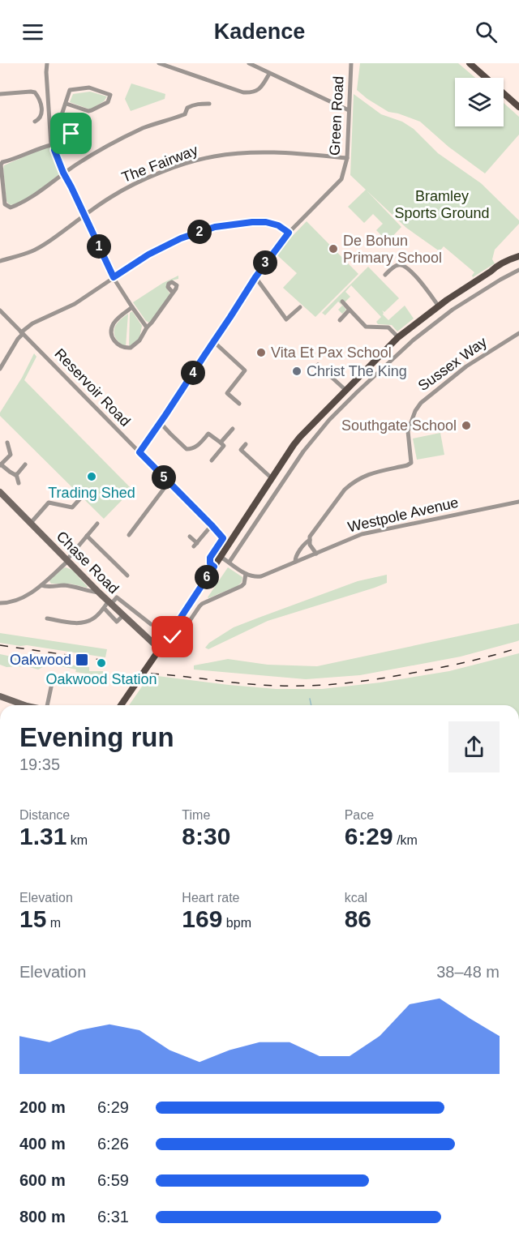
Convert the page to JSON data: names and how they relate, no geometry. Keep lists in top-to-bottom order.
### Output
{
  "streets": {
    "street": [
      "Green Road",
      "The Fairway",
      "Sussex Way",
      "Reservoir Road",
      "Westpole Avenue",
      "Chase Road"
    ]
  },
  "crossings": [
    ["Green Road", "The Fairway"],
    ["Green Road", "Reservoir Road"],
    ["Sussex Way", "Westpole Avenue"]
  ],
  "parks": ["Bramley Sports Ground"],
  "places": {
    "other": [
      "De Bohun Primary School",
      "Vita Et Pax School",
      "Christ The King",
      "Southgate School",
      "Trading Shed",
      "Oakwood Station"
    ],
    "transit": ["Oakwood"]
  },
  "page": {
    "header": "Kadence",
    "pins": [
      "2",
      "1",
      "3",
      "4",
      "5",
      "6"
    ],
    "heading": ["Evening run", "19:35"],
    "stats": [
      ["Distance", "1.31 km"],
      ["Time", "8:30"],
      ["Pace", "6:29 /km"],
      ["Elevation", "15 m"],
      ["Heart rate", "169 bpm"],
      ["kcal", "86"]
    ],
    "chart": ["Elevation", "38–48 m"],
    "list": [
      {
        "name": "200 m",
        "note": "6:29"
      },
      {
        "name": "400 m",
        "note": "6:26"
      },
      {
        "name": "600 m",
        "note": "6:59"
      },
      {
        "name": "800 m",
        "note": "6:31"
      }
    ]
  }
}
